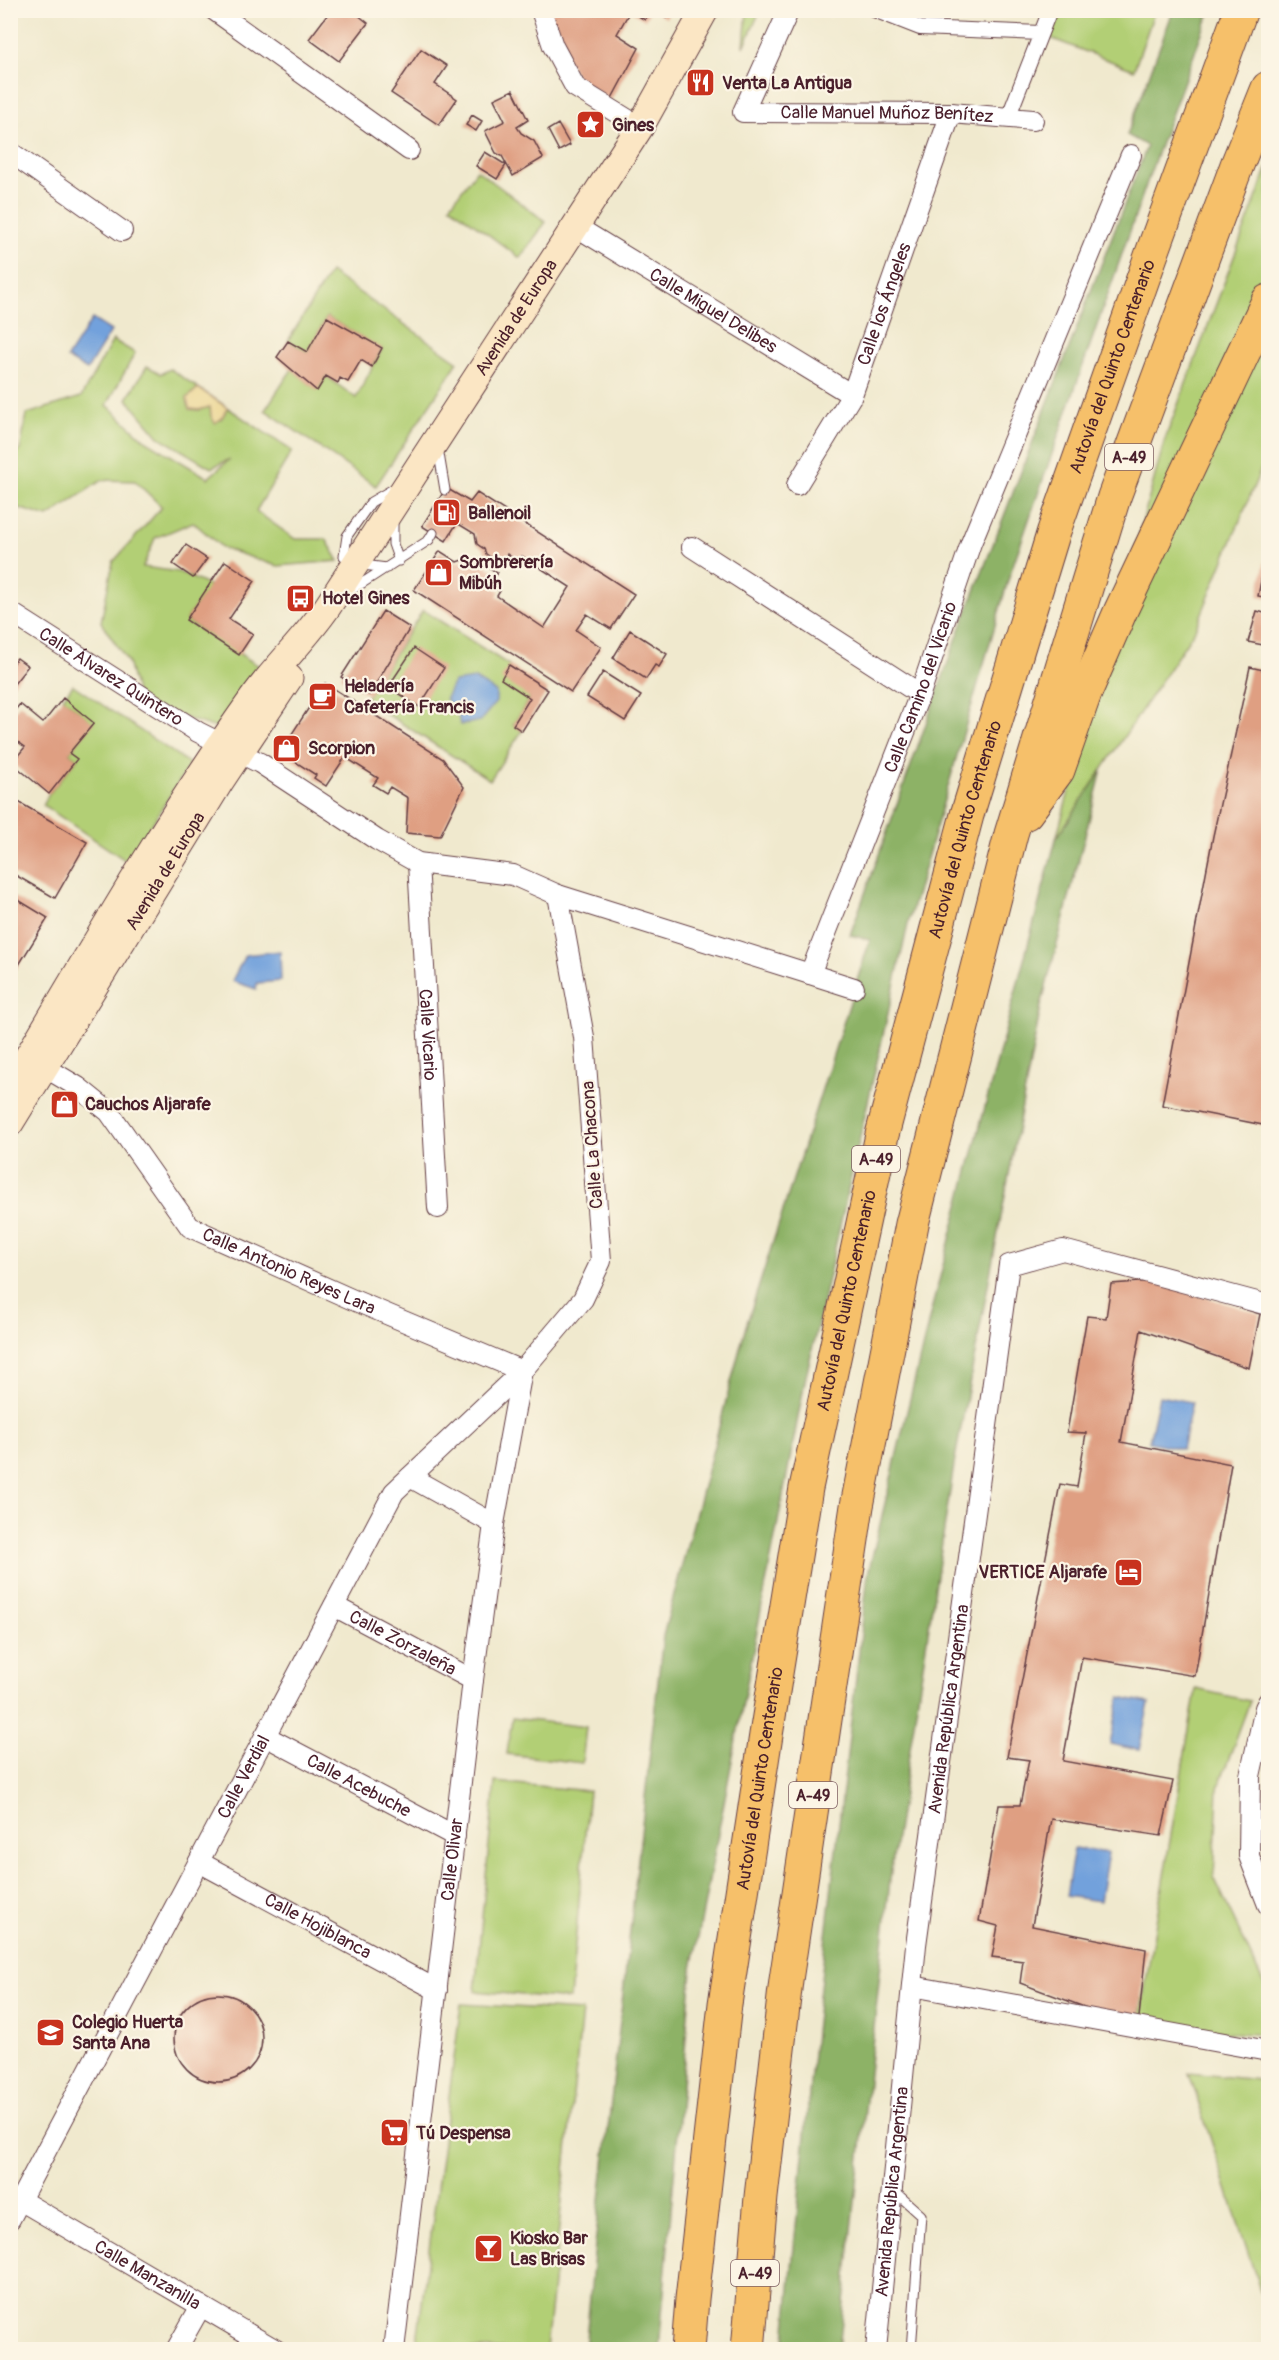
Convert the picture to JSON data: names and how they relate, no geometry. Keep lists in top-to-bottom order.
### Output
{
  "streets": {
    "highway": ["Autovía del Quinto Centenario", "A-49"],
    "main road": ["Avenida de Europa"],
    "street": [
      "Calle Manuel Muñoz Benítez",
      "Calle los Ángeles",
      "Calle Miguel Delibes",
      "Calle Álvarez Quintero",
      "Calle Camino del Vicario",
      "Calle Vicario",
      "Calle La Chacona",
      "Calle Antonio Reyes Lara",
      "Calle Zorzaleña",
      "Avenida República Argentina",
      "Calle Verdial",
      "Calle Acebuche",
      "Calle Olivar",
      "Calle Hojiblanca",
      "Calle Manzanilla"
    ]
  },
  "crossings": [
    ["Calle Manuel Muñoz Benítez", "Calle los Ángeles"],
    ["Calle los Ángeles", "Calle Miguel Delibes"],
    ["Calle Miguel Delibes", "Avenida de Europa"],
    ["Avenida de Europa", "Calle Álvarez Quintero"],
    ["Avenida de Europa", "Calle Antonio Reyes Lara"],
    ["Calle Álvarez Quintero", "Calle Vicario"],
    ["Calle La Chacona", "Calle Antonio Reyes Lara"],
    ["Calle La Chacona", "Calle Verdial"],
    ["Calle La Chacona", "Calle Olivar"],
    ["Calle Antonio Reyes Lara", "Calle Verdial"],
    ["Calle Antonio Reyes Lara", "Calle Olivar"],
    ["Calle Zorzaleña", "Calle Verdial"],
    ["Calle Zorzaleña", "Calle Olivar"],
    ["Calle Verdial", "Calle Acebuche"],
    ["Calle Verdial", "Calle Olivar"],
    ["Calle Verdial", "Calle Hojiblanca"],
    ["Calle Verdial", "Calle Manzanilla"],
    ["Calle Acebuche", "Calle Olivar"],
    ["Calle Olivar", "Calle Hojiblanca"]
  ],
  "places": {
    "restaurant": ["Venta La Antigua"],
    "place": ["Gines"],
    "fuel station": ["Ballenoil"],
    "shop": ["Sombrerería Mibúh", "Scorpion", "Cauchos Aljarafe"],
    "bus stop": ["Hotel Gines"],
    "cafe": ["Heladería Cafetería Francis"],
    "hotel": ["VERTICE Aljarafe"],
    "school or university": ["Colegio Huerta Santa Ana"],
    "supermarket": ["Tú Despensa"],
    "bar": ["Kiosko Bar Las Brisas"]
  }
}
